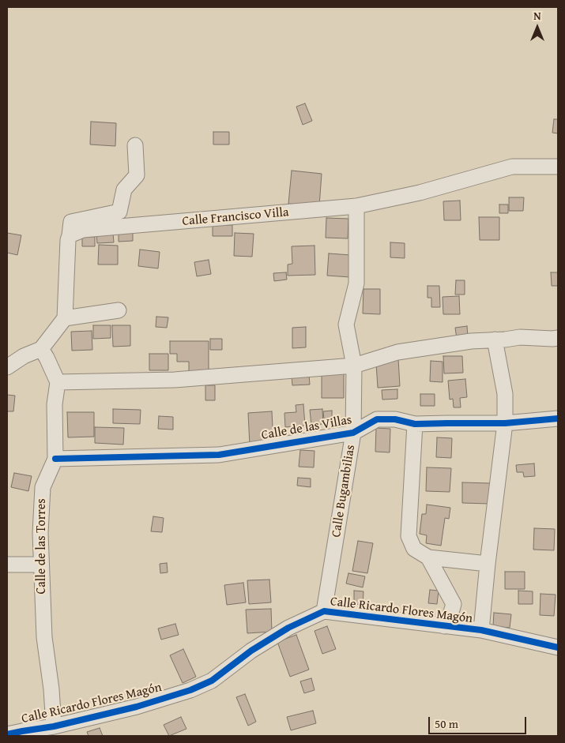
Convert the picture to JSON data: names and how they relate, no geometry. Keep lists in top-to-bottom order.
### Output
{
  "streets": {
    "street": [
      "Calle Francisco Villa",
      "Calle de las Villas",
      "Calle Bugambilias",
      "Calle de las Torres",
      "Calle Ricardo Flores Magón"
    ]
  },
  "crossings": [
    ["Calle Francisco Villa", "Calle Bugambilias"],
    ["Calle de las Villas", "Calle Bugambilias"],
    ["Calle de las Villas", "Calle de las Torres"],
    ["Calle Bugambilias", "Calle Ricardo Flores Magón"],
    ["Calle de las Torres", "Calle Ricardo Flores Magón"]
  ],
  "scale_bar": "50 m",
  "north": "top"
}
